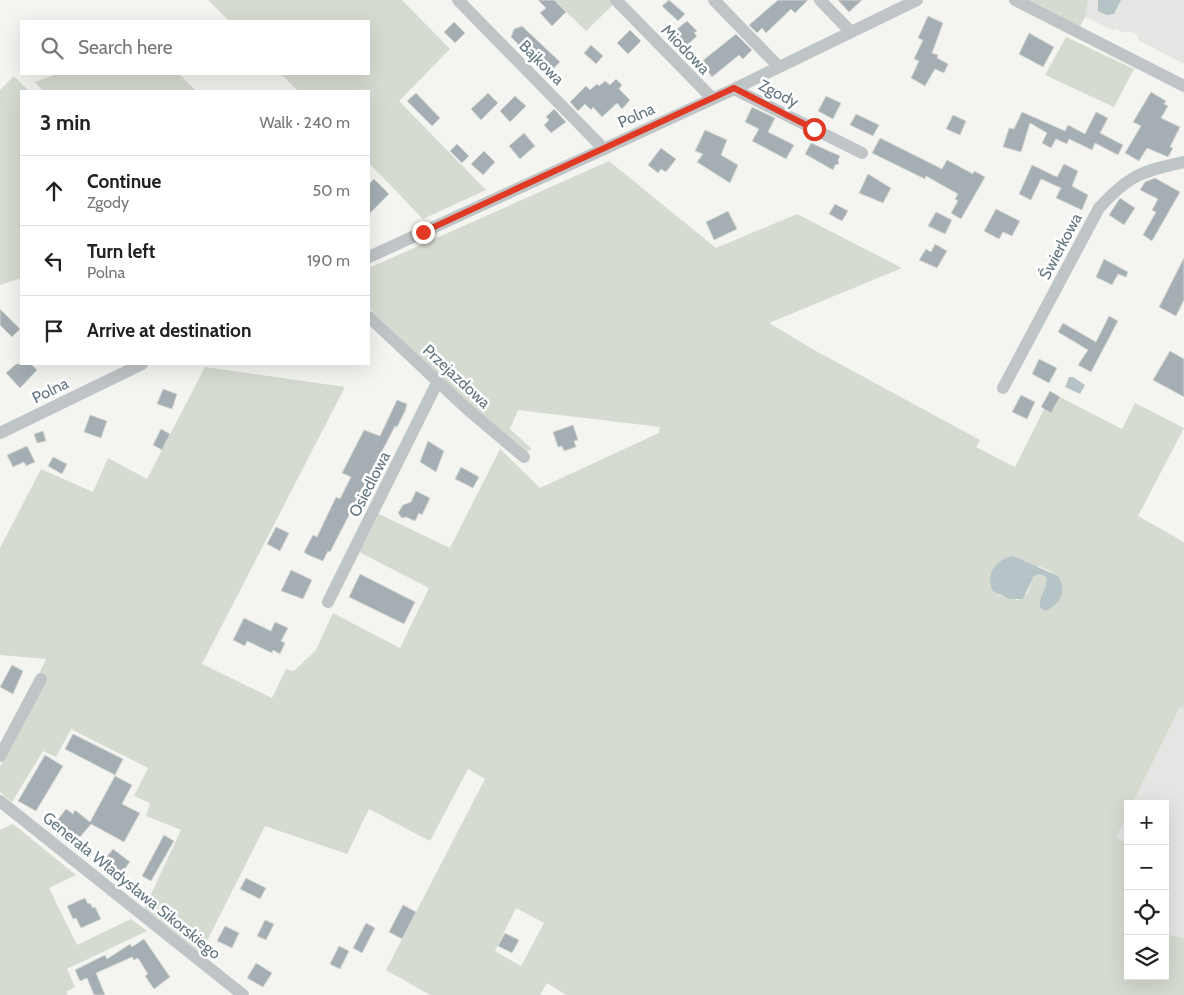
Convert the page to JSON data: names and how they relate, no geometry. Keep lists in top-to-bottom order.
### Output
{
  "streets": {
    "street": [
      "Miodowa",
      "Bajkowa",
      "Zgody",
      "Polna",
      "Świerkowa",
      "Przejazdowa",
      "Osiedlowa",
      "Generała Władysława Sikorskiego"
    ]
  },
  "crossings": [
    ["Miodowa", "Polna"],
    ["Bajkowa", "Polna"],
    ["Zgody", "Polna"],
    ["Przejazdowa", "Osiedlowa"]
  ],
  "page": {
    "search": "Search here",
    "heading": ["3 min", "Walk · 240 m"],
    "list": [
      ["Continue", "Zgody", "50 m"],
      ["Turn left", "Polna", "190 m"],
      "Arrive at destination"
    ],
    "map_buttons": ["+", "−"]
  }
}
